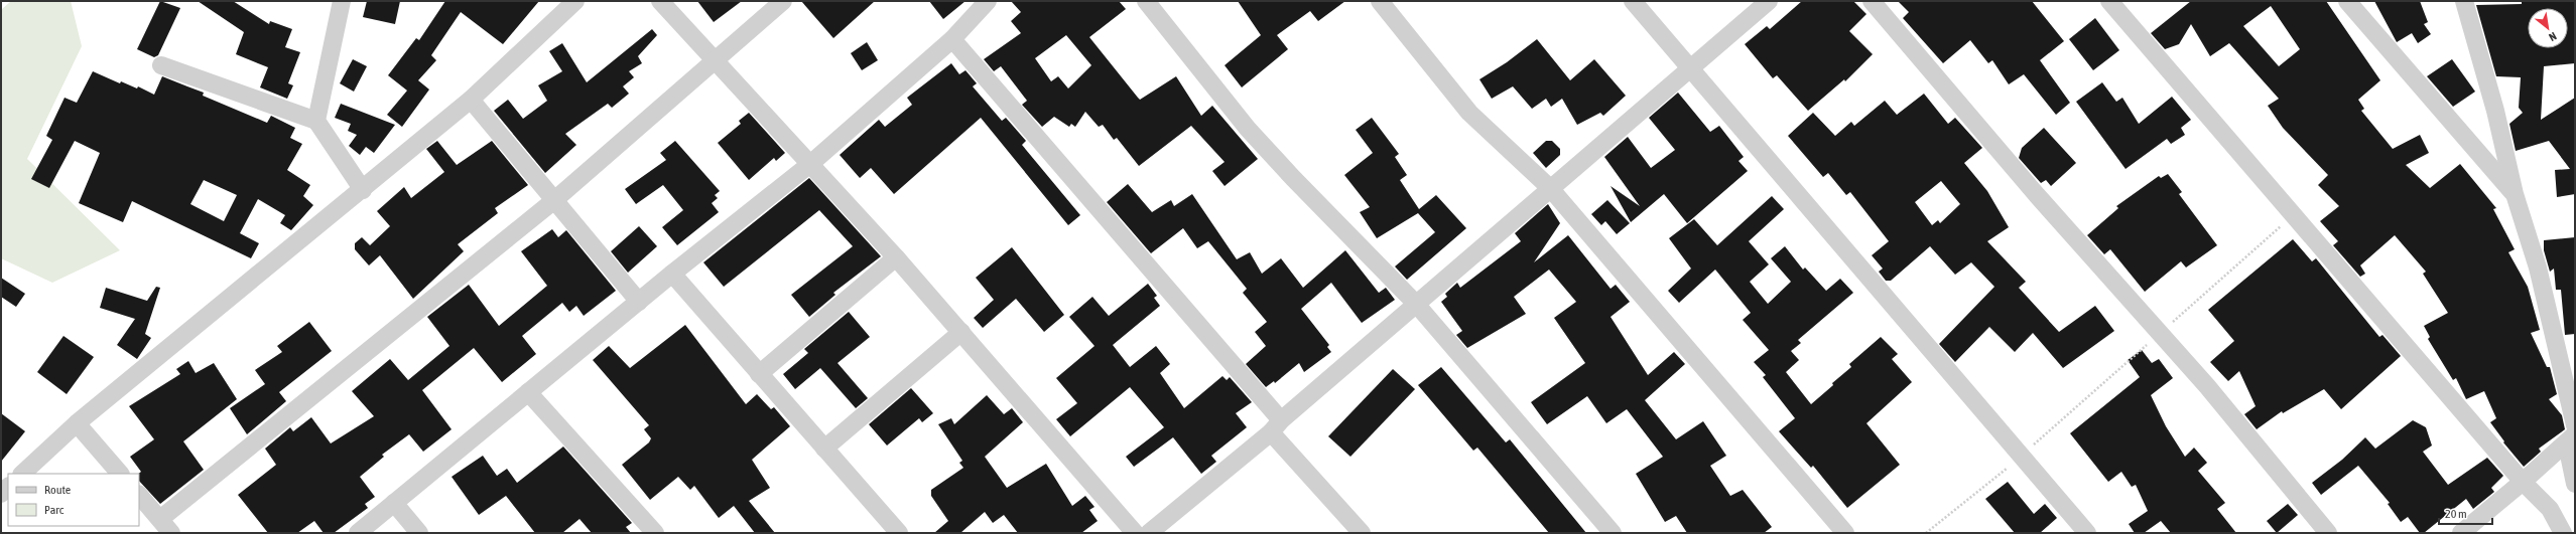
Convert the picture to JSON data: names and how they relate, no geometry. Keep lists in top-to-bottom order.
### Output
{
  "legend": ["Route", "Parc"],
  "scale_bar": "20 m",
  "north": "bottom right"
}
